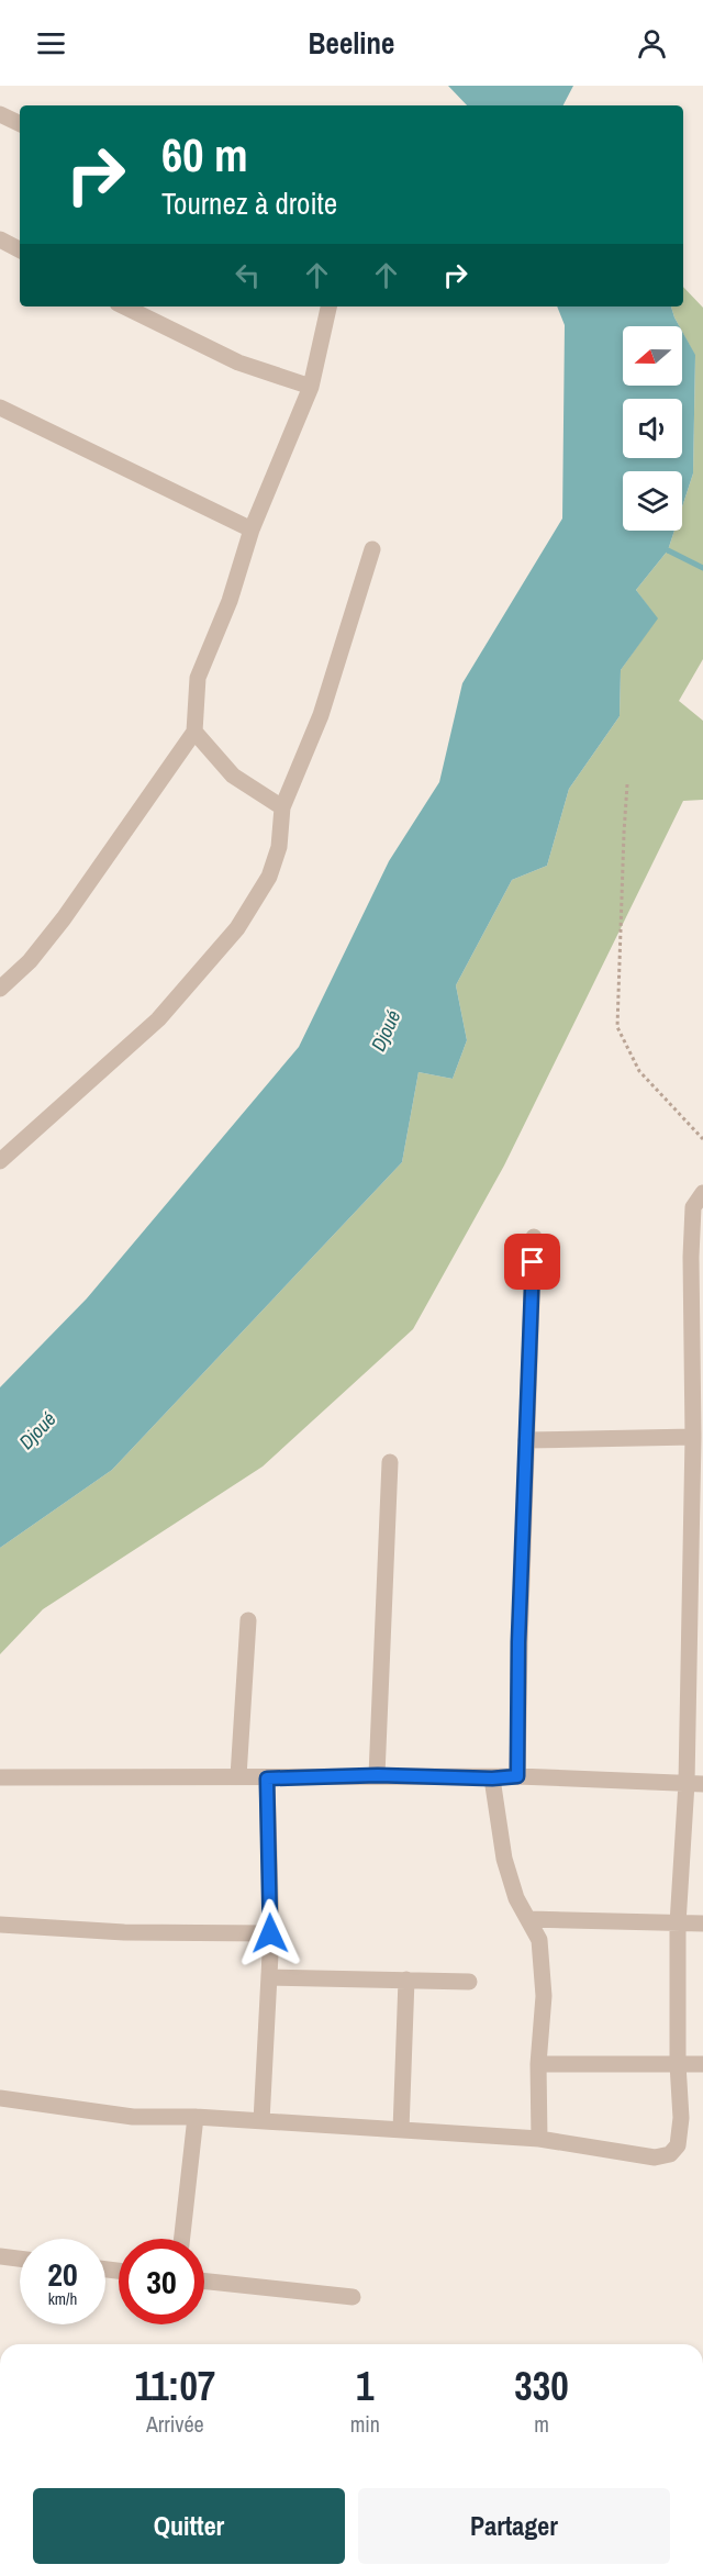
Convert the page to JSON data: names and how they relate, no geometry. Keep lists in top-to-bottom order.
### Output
{
  "water": ["Djoué"],
  "north": "left",
  "page": {
    "header": "Beeline",
    "turn": ["60 m", "Tournez à droite"],
    "speed": "20 km/h",
    "limit": "30",
    "eta": [
      "11:07",
      "Arrivée",
      "1",
      "min",
      "330",
      "m"
    ],
    "buttons": ["Quitter", "Partager"]
  }
}
